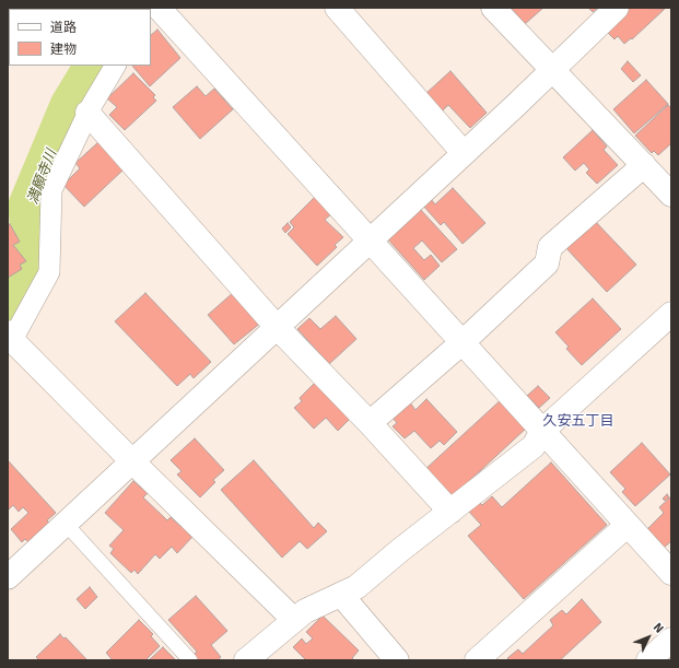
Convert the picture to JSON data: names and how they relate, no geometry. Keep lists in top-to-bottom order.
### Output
{
  "districts": ["久安五丁目"],
  "water": ["満願寺川"],
  "legend": ["道路", "建物"],
  "north": "top right"
}
